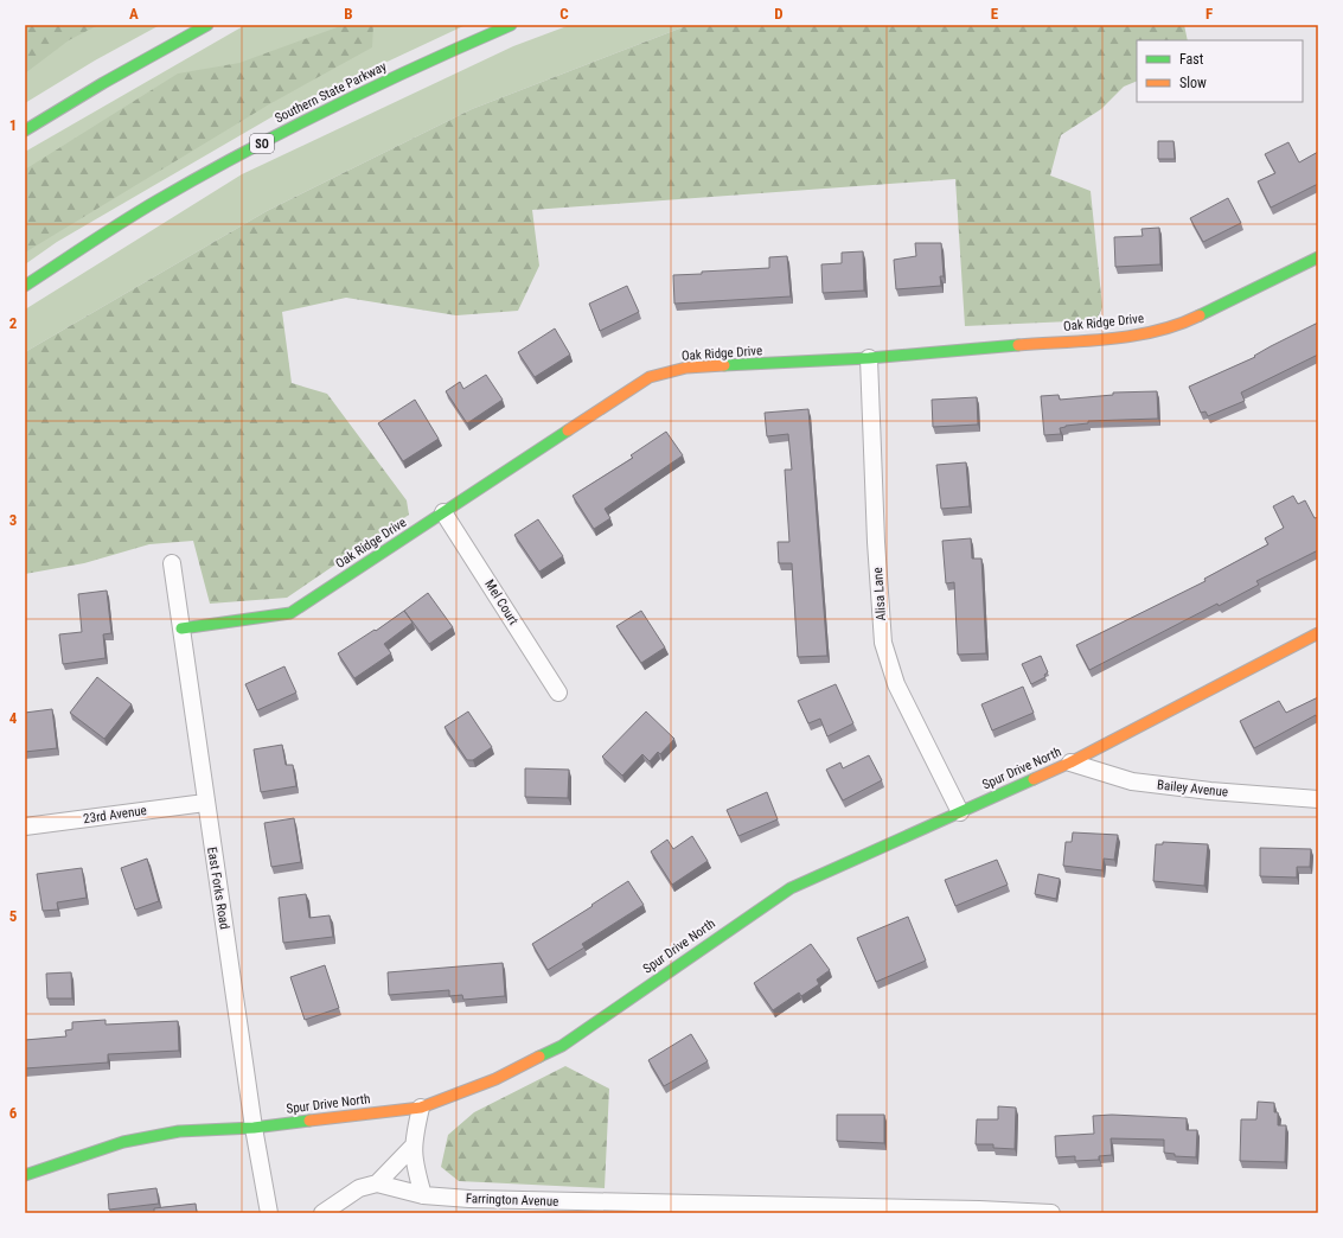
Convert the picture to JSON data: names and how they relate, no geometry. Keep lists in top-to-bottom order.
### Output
{
  "streets": {
    "main road": [
      "Southern State Parkway",
      "SO",
      "Oak Ridge Drive",
      "Spur Drive North"
    ],
    "street": [
      "Alisa Lane",
      "Mel Court",
      "Bailey Avenue",
      "23rd Avenue",
      "East Forks Road",
      "Farrington Avenue"
    ]
  },
  "crossings": [
    ["Oak Ridge Drive", "Alisa Lane"],
    ["Oak Ridge Drive", "Mel Court"],
    ["Oak Ridge Drive", "East Forks Road"],
    ["Alisa Lane", "Spur Drive North"],
    ["Spur Drive North", "Bailey Avenue"],
    ["Spur Drive North", "East Forks Road"],
    ["23rd Avenue", "East Forks Road"]
  ],
  "legend": ["Fast", "Slow"],
  "grid": {
    "columns": [
      "A",
      "B",
      "C",
      "D",
      "E",
      "F"
    ],
    "rows": [
      "1",
      "2",
      "3",
      "4",
      "5",
      "6"
    ]
  }
}
